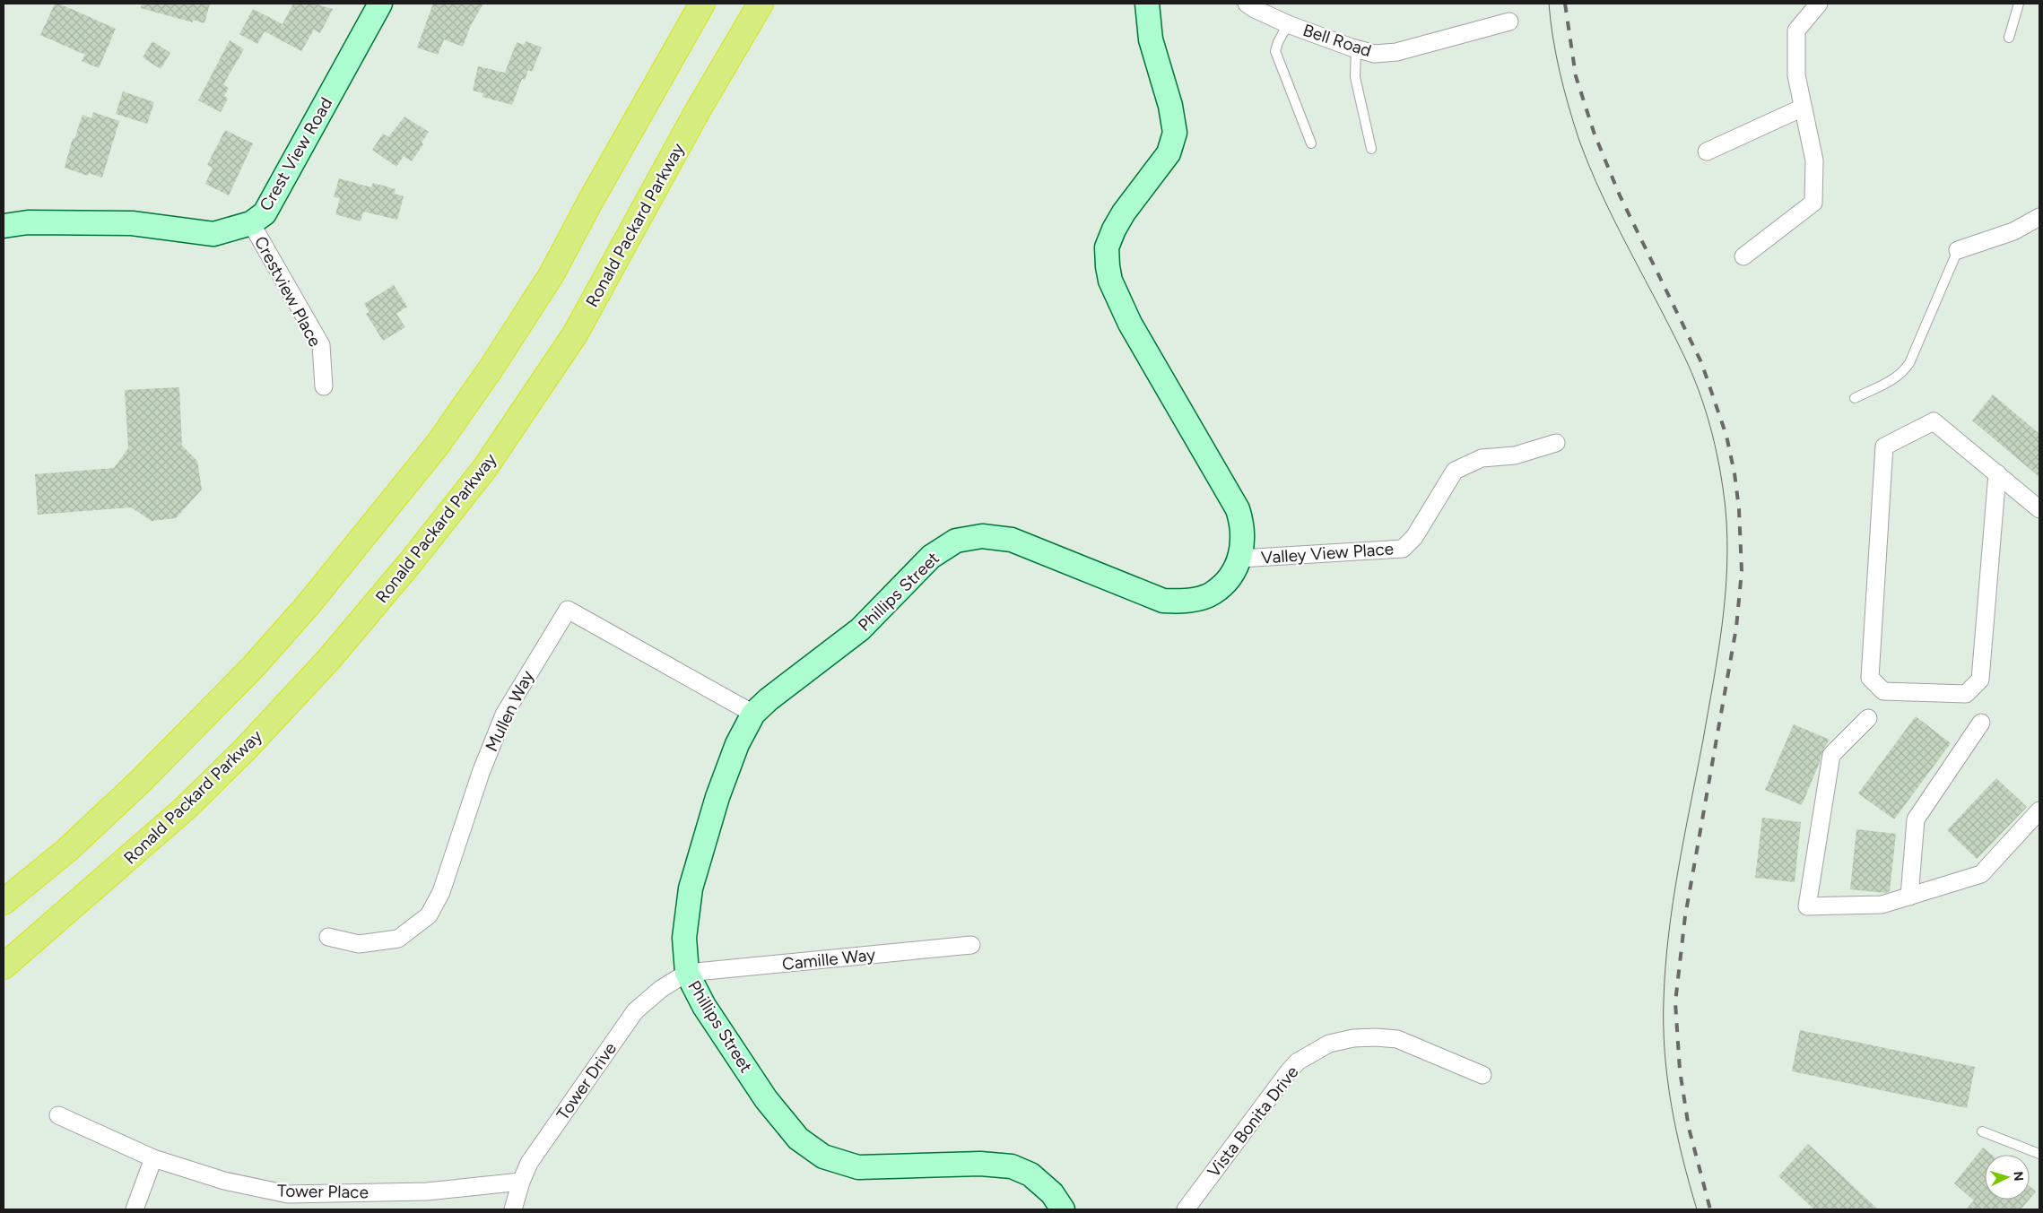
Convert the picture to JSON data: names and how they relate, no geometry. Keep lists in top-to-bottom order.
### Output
{
  "streets": {
    "highway": ["Ronald Packard Parkway"],
    "street": [
      "Bell Road",
      "Crest View Road",
      "Crestview Place",
      "Valley View Place",
      "Phillips Street",
      "Mullen Way",
      "Camille Way",
      "Tower Drive",
      "Vista Bonita Drive",
      "Tower Place"
    ]
  },
  "crossings": [
    ["Crest View Road", "Crestview Place"],
    ["Valley View Place", "Phillips Street"],
    ["Phillips Street", "Mullen Way"],
    ["Phillips Street", "Camille Way"],
    ["Phillips Street", "Tower Drive"],
    ["Camille Way", "Tower Drive"],
    ["Tower Drive", "Tower Place"]
  ],
  "north": "right"
}
